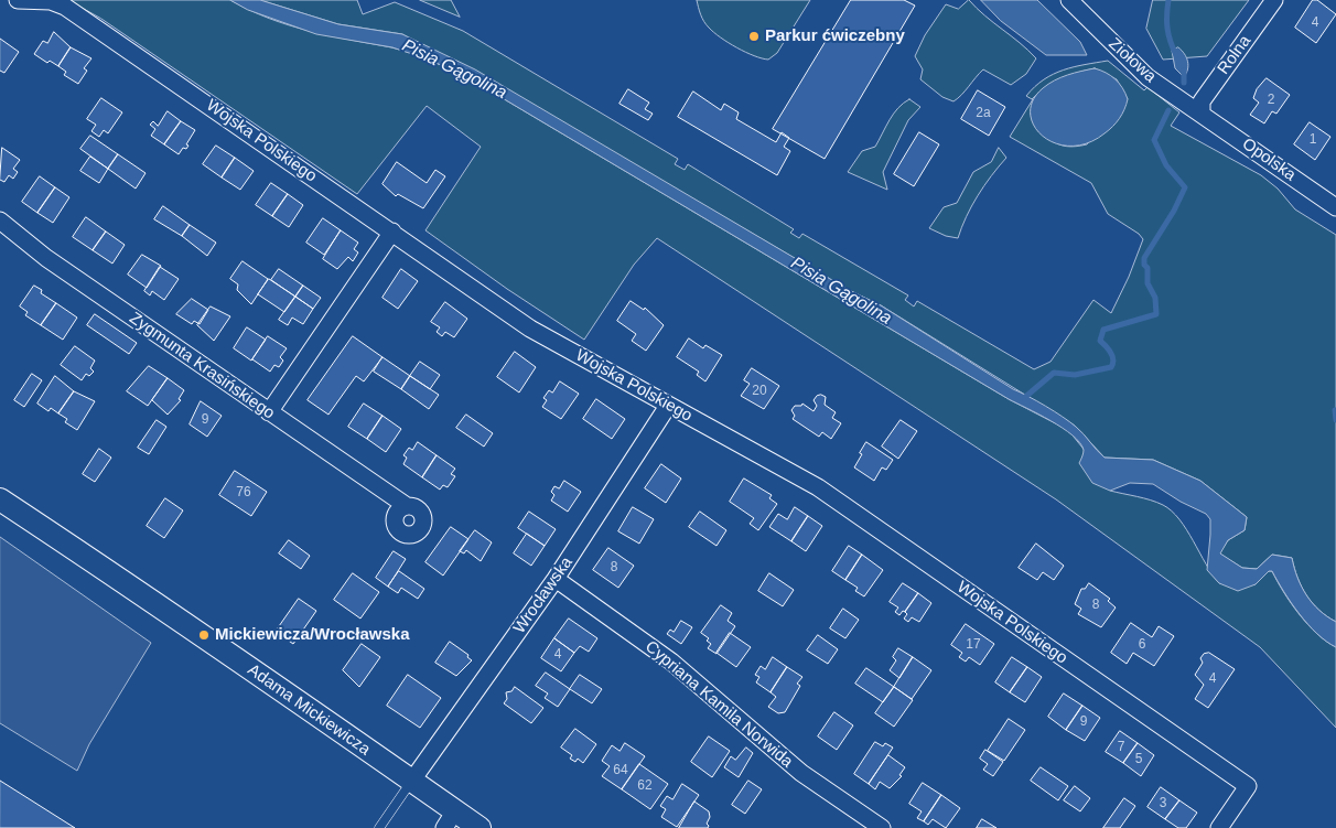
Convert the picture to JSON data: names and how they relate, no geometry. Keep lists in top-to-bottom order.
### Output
{
  "streets": {
    "street": [
      "Rolna",
      "Ziołowa",
      "Wojska Polskiego",
      "Opolska",
      "Zygmunta Krasińskiego",
      "Wrocławska",
      "Cypriana Kamila Norwida",
      "Adama Mickiewicza"
    ]
  },
  "crossings": [
    ["Rolna", "Ziołowa"],
    ["Rolna", "Opolska"],
    ["Ziołowa", "Opolska"],
    ["Wojska Polskiego", "Wrocławska"],
    ["Wrocławska", "Cypriana Kamila Norwida"],
    ["Wrocławska", "Adama Mickiewicza"]
  ],
  "water": ["Pisia Gągolina"],
  "places": ["Parkur ćwiczebny", "Mickiewicza/Wrocławska"],
  "house_numbers": [
    "4",
    "2",
    "2a",
    "1",
    "20",
    "9",
    "76",
    "8",
    "8",
    "17",
    "6",
    "4",
    "4",
    "9",
    "7",
    "5",
    "64",
    "62",
    "3"
  ]
}
